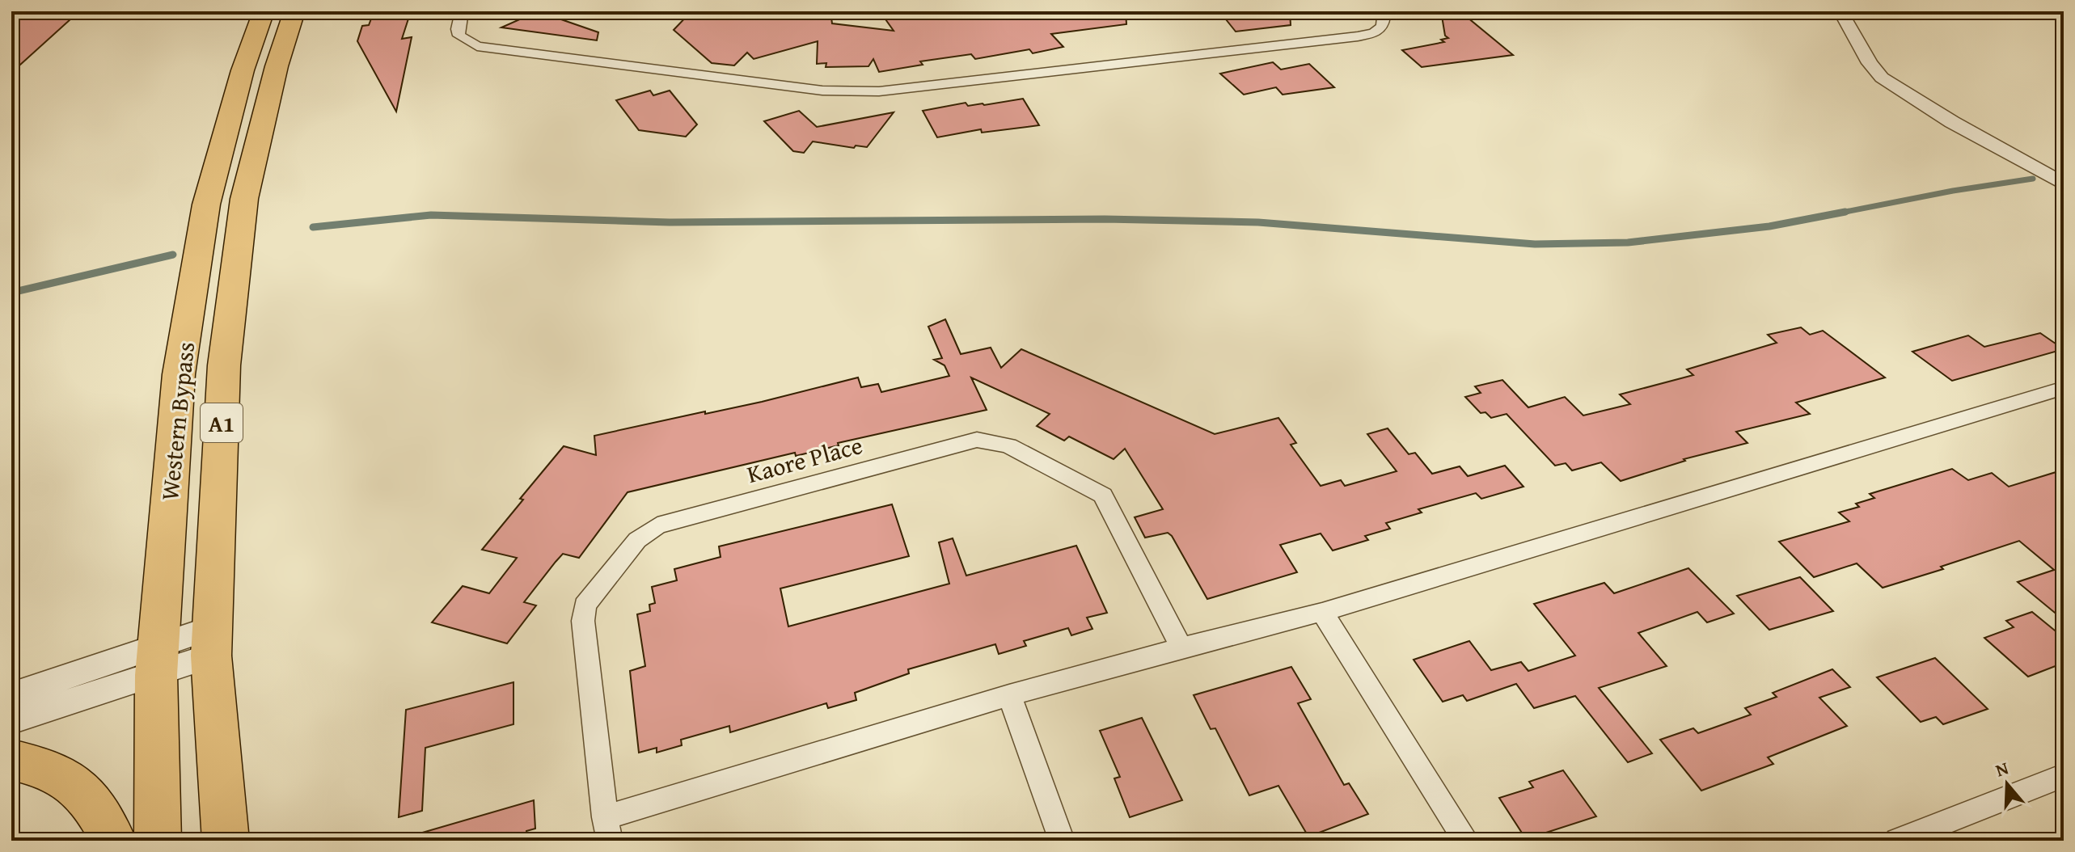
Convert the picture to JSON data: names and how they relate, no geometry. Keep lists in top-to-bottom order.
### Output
{
  "streets": {
    "highway": ["Western Bypass", "A1"],
    "street": ["Kaore Place"]
  },
  "north": "top"
}
